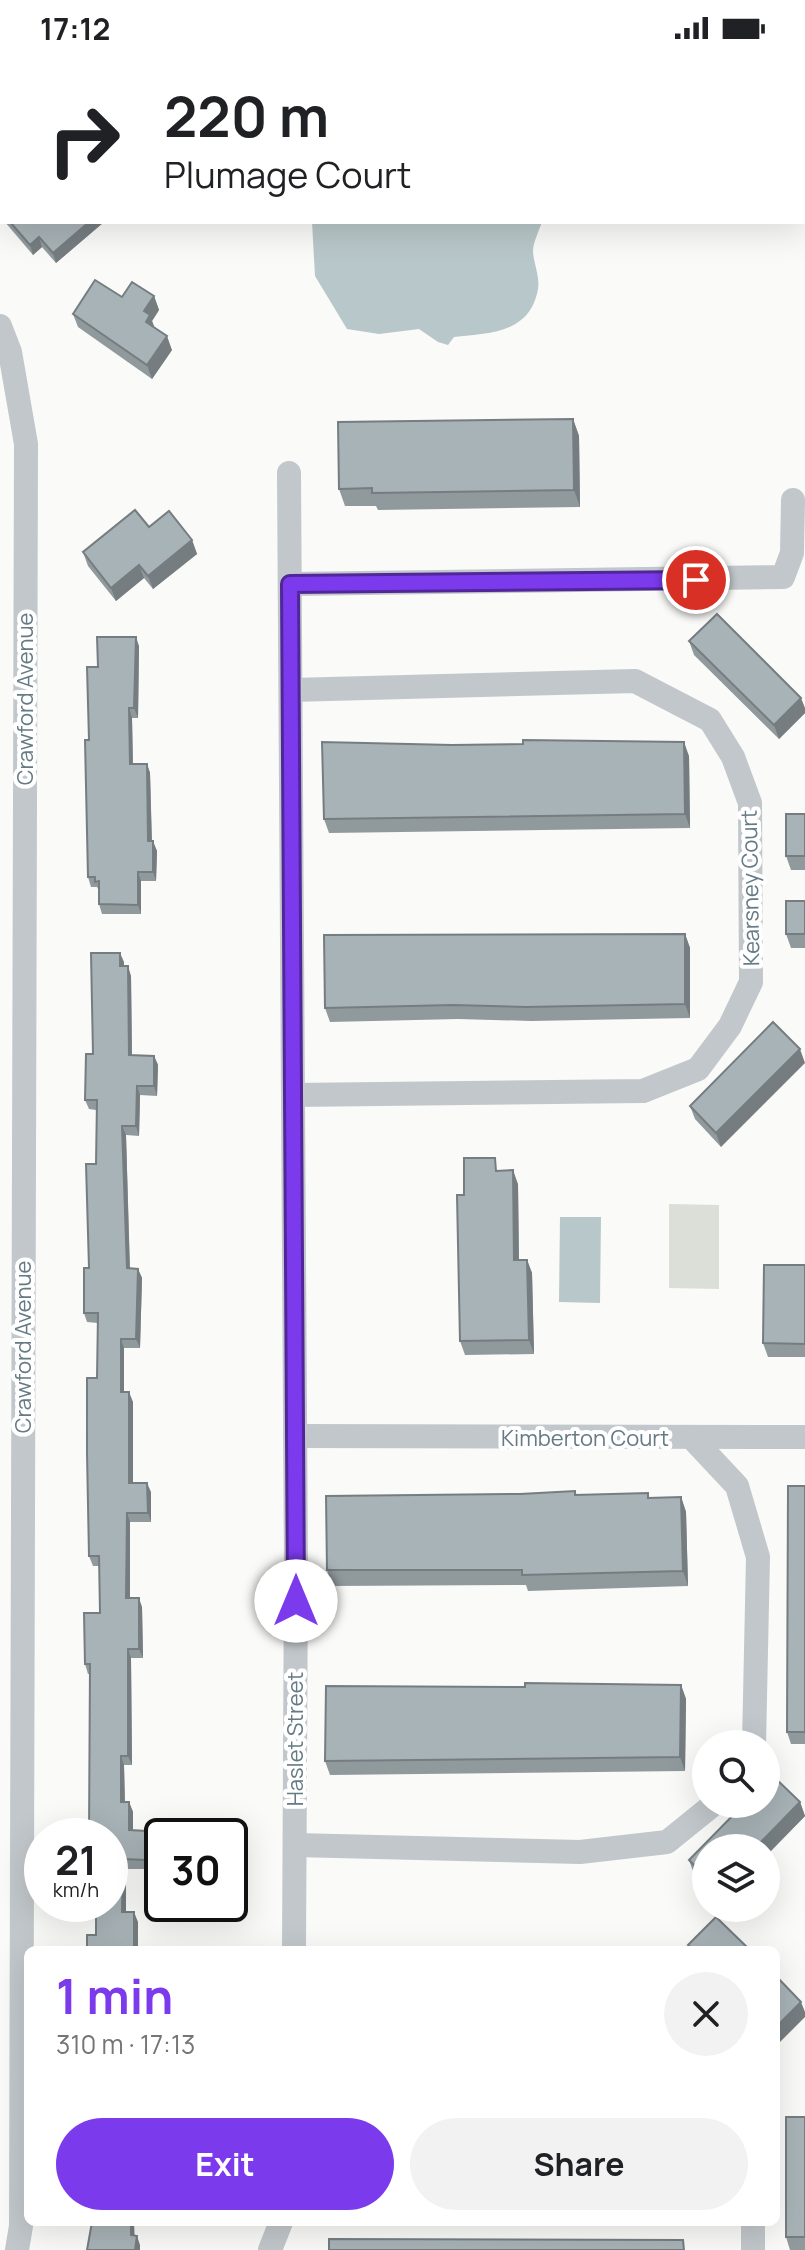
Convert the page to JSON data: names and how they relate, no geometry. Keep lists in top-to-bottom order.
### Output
{
  "streets": {
    "street": [
      "Crawford Avenue",
      "Kearsney Court",
      "Kimberton Court",
      "Haslet Street"
    ]
  },
  "crossings": [
    ["Kearsney Court", "Haslet Street"],
    ["Kimberton Court", "Haslet Street"]
  ],
  "page": {
    "status": "17:12",
    "turn": ["220 m", "Plumage Court"],
    "speed": "21 km/h",
    "limit": "30",
    "heading": ["1 min", "310 m · 17:13"],
    "buttons": ["Exit", "Share"]
  }
}
